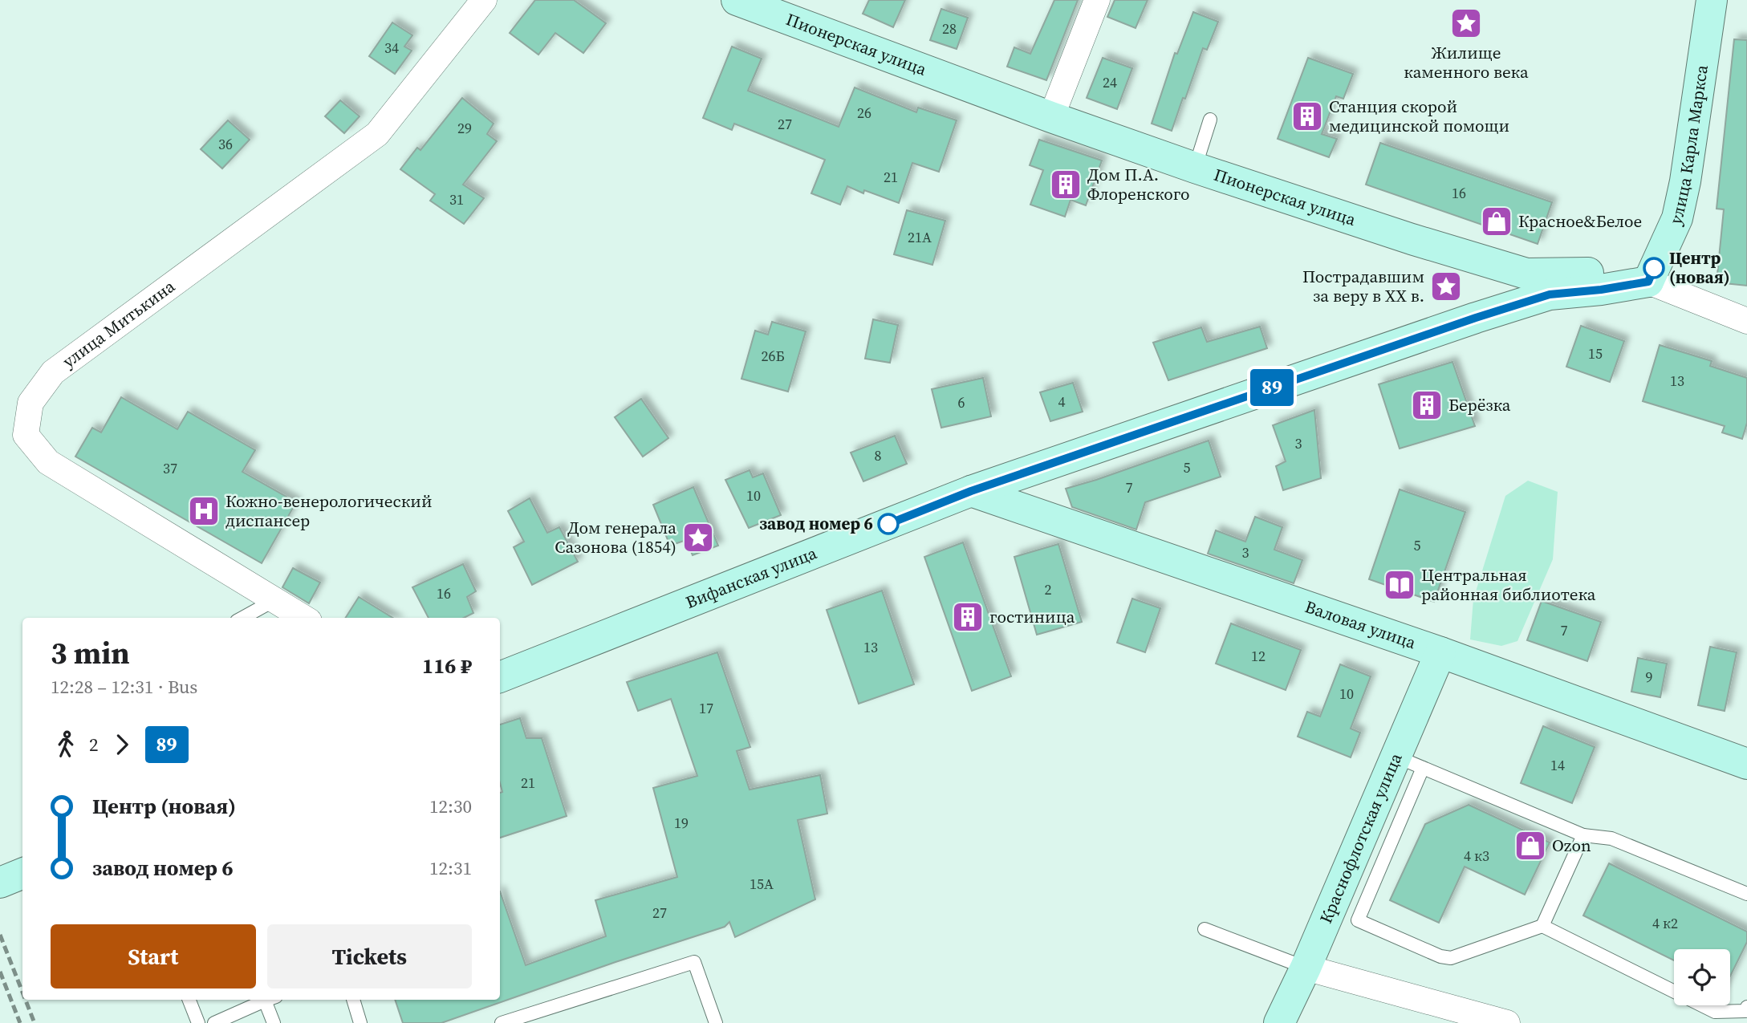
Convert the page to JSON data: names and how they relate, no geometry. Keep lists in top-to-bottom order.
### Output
{
  "streets": {
    "main road": [
      "Пионерская улица",
      "улица Карла Маркса",
      "Вифанская улица",
      "Валовая улица",
      "Краснофлотская улица"
    ],
    "street": ["улица Митькина"]
  },
  "crossings": [
    ["Пионерская улица", "улица Карла Маркса"],
    ["Пионерская улица", "Вифанская улица"],
    ["улица Карла Маркса", "Вифанская улица"],
    ["Вифанская улица", "Валовая улица"],
    ["Валовая улица", "Краснофлотская улица"]
  ],
  "places": {
    "place": ["Жилище каменного века", "Пострадавшим за веру в XX в.", "Дом генерала Сазонова (1854)"],
    "building": [
      "Станция скорой медицинской помощи",
      "Дом П.А. Флоренского",
      "Берёзка",
      "гостиница"
    ],
    "shop": ["Красное&Белое", "Ozon"],
    "other": ["Центр (новая)", "завод номер 6"],
    "hospital": ["Кожно-венерологический диспансер"],
    "library": ["Центральная районная библиотека"]
  },
  "lines": ["bus line 89"],
  "house_numbers": [
    "28",
    "34",
    "24",
    "26",
    "27",
    "29",
    "36",
    "21",
    "16",
    "31",
    "21А",
    "15",
    "26Б",
    "13",
    "4",
    "6",
    "3",
    "8",
    "5",
    "37",
    "7",
    "10",
    "5",
    "3",
    "2",
    "16",
    "7",
    "13",
    "12",
    "9",
    "10",
    "17",
    "14",
    "21",
    "19",
    "4 к3",
    "15А",
    "27",
    "4 к2"
  ],
  "page": {
    "on_map": "89",
    "heading": ["3 min", "12:28 – 12:31 · Bus", "116 ₽"],
    "legs": ["2", "89"],
    "list": [
      {
        "name": "Центр (новая)",
        "value": "12:30"
      },
      {
        "name": "завод номер 6",
        "value": "12:31"
      }
    ],
    "buttons": ["Start", "Tickets"]
  }
}
